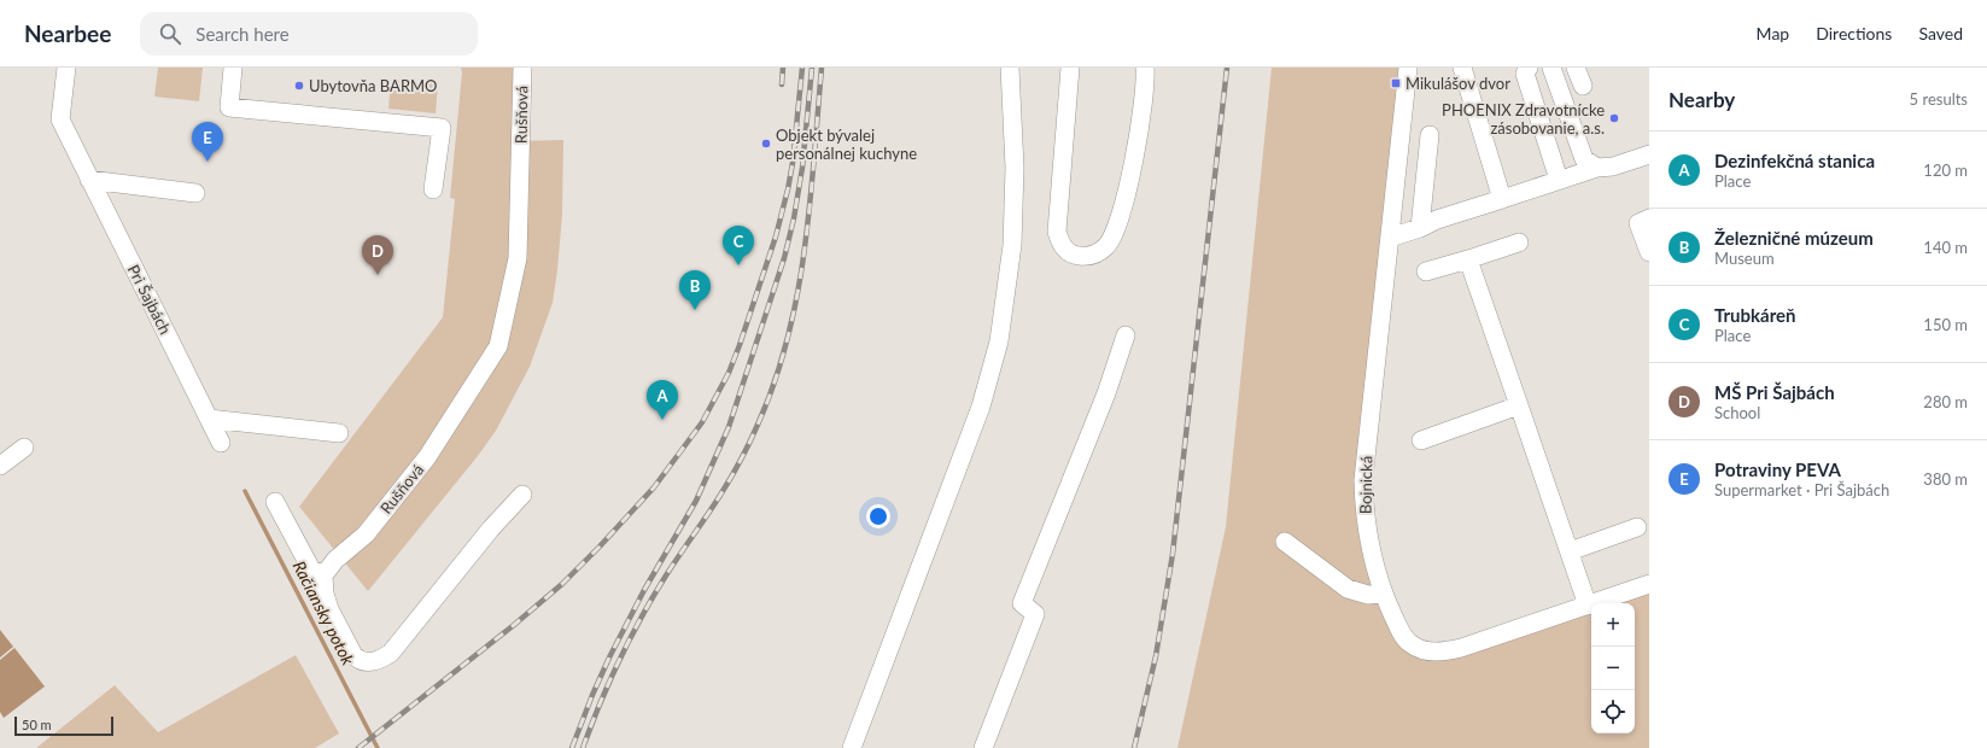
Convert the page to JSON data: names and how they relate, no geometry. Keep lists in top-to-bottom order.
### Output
{
  "streets": {
    "street": ["Rušňová", "Pri Šajbách", "Bojnická"]
  },
  "water": ["Račiansky potok"],
  "places": {
    "transit": ["Mikulášov dvor"],
    "other": ["Ubytovňa BARMO", "PHOENIX Zdravotnícke zásobovanie, a.s.", "Objekt bývalej personálnej kuchyne"]
  },
  "scale_bar": "50 m",
  "page": {
    "header": "Nearbee",
    "search": "Search here",
    "nav": ["Map", "Directions", "Saved"],
    "heading": ["Nearby", "5 results"],
    "pins": [
      "E",
      "C",
      "D",
      "B",
      "A"
    ],
    "list": [
      {
        "mark": "A",
        "name": "Dezinfekčná stanica",
        "note": "Place",
        "value": "120 m"
      },
      {
        "mark": "B",
        "name": "Železničné múzeum",
        "note": "Museum",
        "value": "140 m"
      },
      {
        "mark": "C",
        "name": "Trubkáreň",
        "note": "Place",
        "value": "150 m"
      },
      {
        "mark": "D",
        "name": "MŠ Pri Šajbách",
        "note": "School",
        "value": "280 m"
      },
      {
        "mark": "E",
        "name": "Potraviny PEVA",
        "note": "Supermarket · Pri Šajbách",
        "value": "380 m"
      }
    ],
    "map_buttons": ["+", "−"],
    "scale": "50 m"
  }
}
